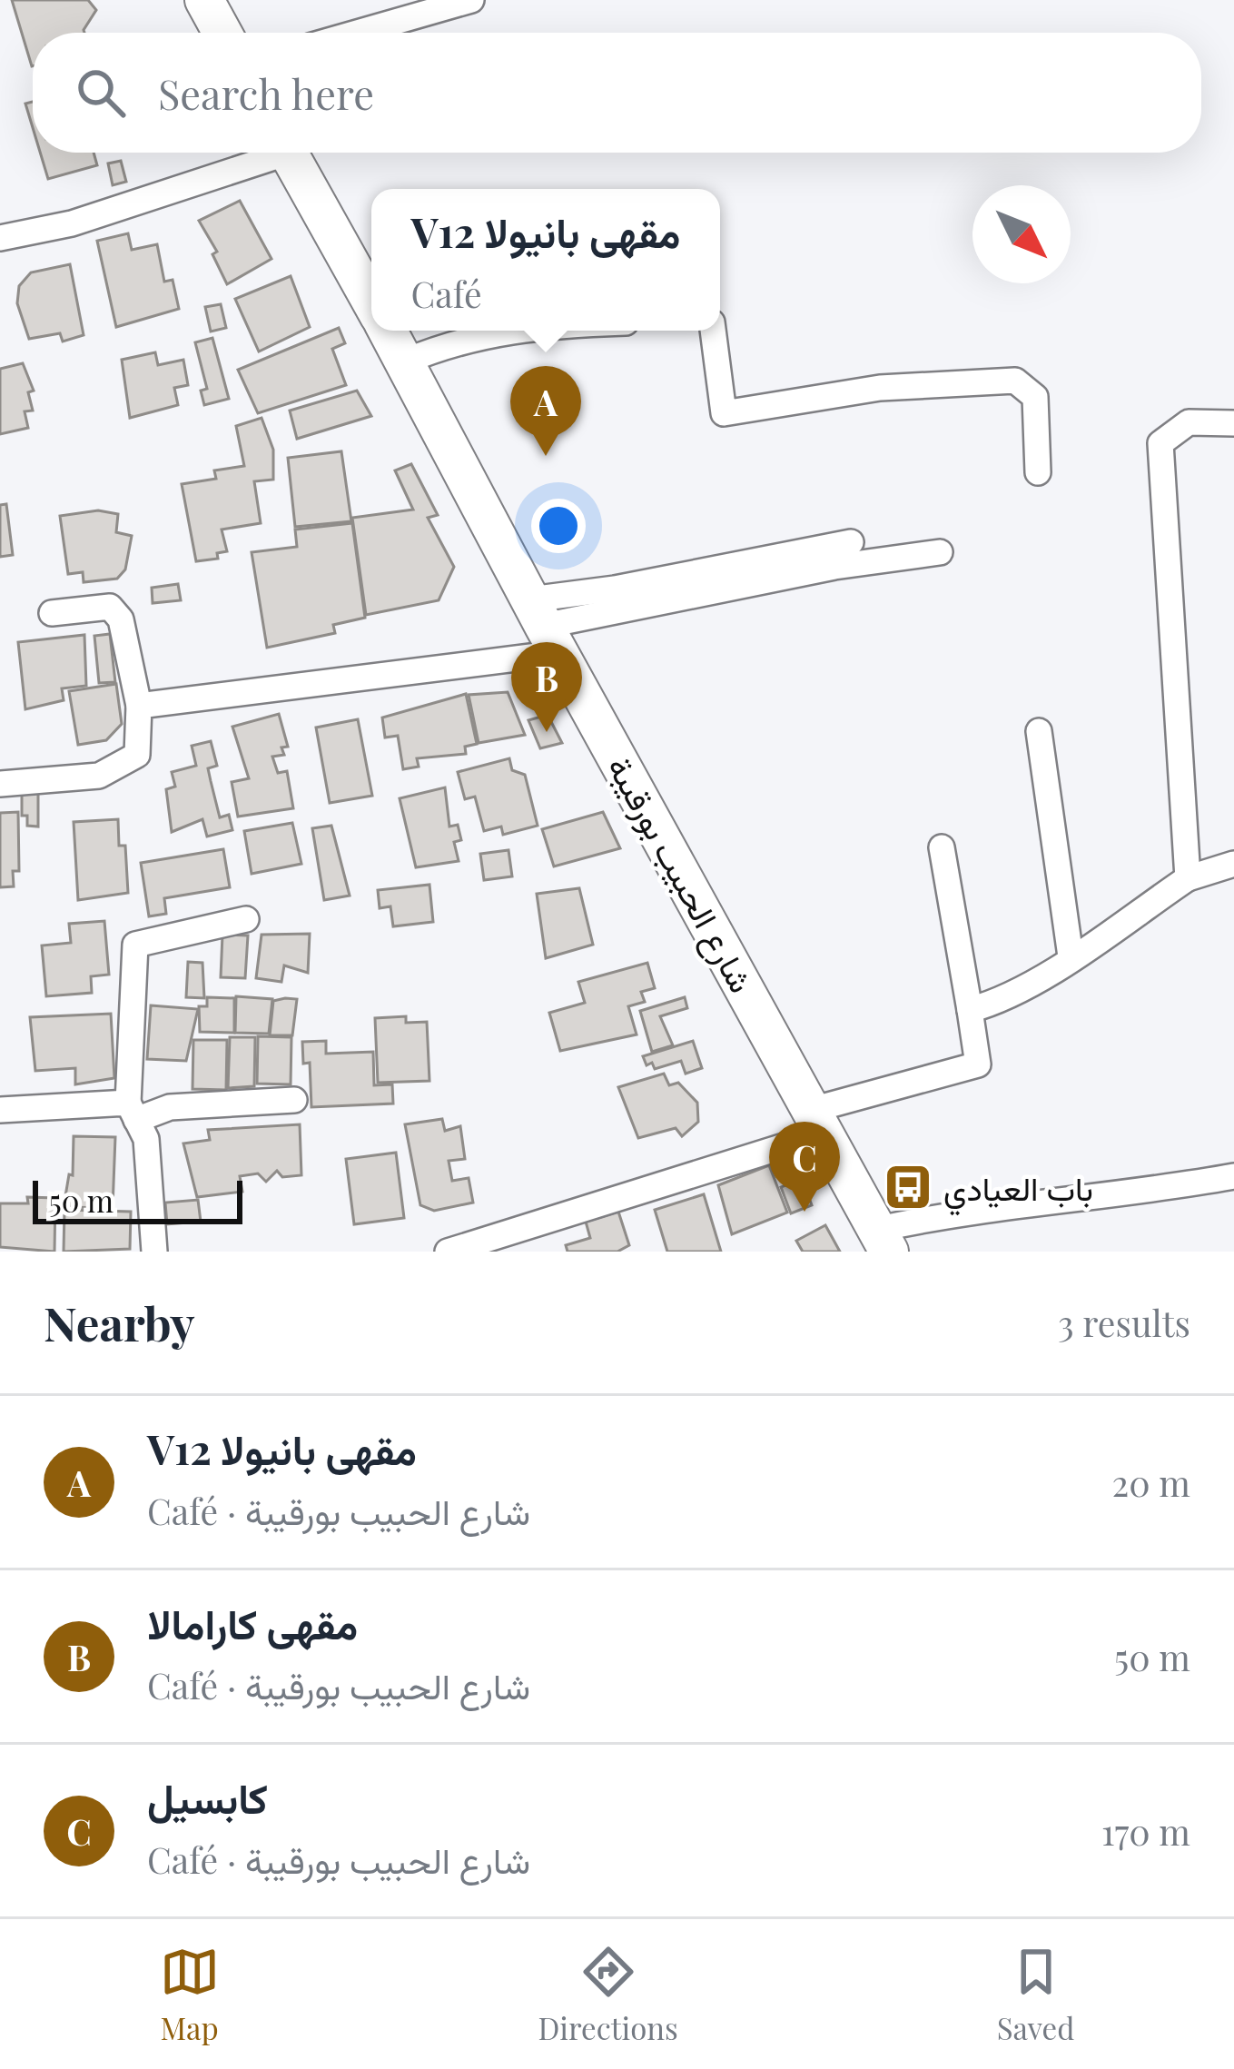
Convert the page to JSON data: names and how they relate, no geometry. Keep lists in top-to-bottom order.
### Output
{
  "streets": {
    "main road": ["شارع الحبيب بورقيبة"]
  },
  "places": {
    "bus stop": ["باب العيادي"]
  },
  "scale_bar": "50 m",
  "north": "bottom right",
  "page": {
    "search": "Search here",
    "popup": ["V12 مقهى بانيولا", "Café"],
    "pins": ["A", "B", "C"],
    "scale": "50 m",
    "heading": ["Nearby", "3 results"],
    "list": [
      {
        "mark": "A",
        "name": "V12 مقهى بانيولا",
        "note": "Café · شارع الحبيب بورقيبة",
        "value": "20 m"
      },
      {
        "mark": "B",
        "name": "مقهى كارامالا",
        "note": "Café · شارع الحبيب بورقيبة",
        "value": "50 m"
      },
      {
        "mark": "C",
        "name": "كابسيل",
        "note": "Café · شارع الحبيب بورقيبة",
        "value": "170 m"
      }
    ],
    "nav": ["Map", "Directions", "Saved"]
  }
}
